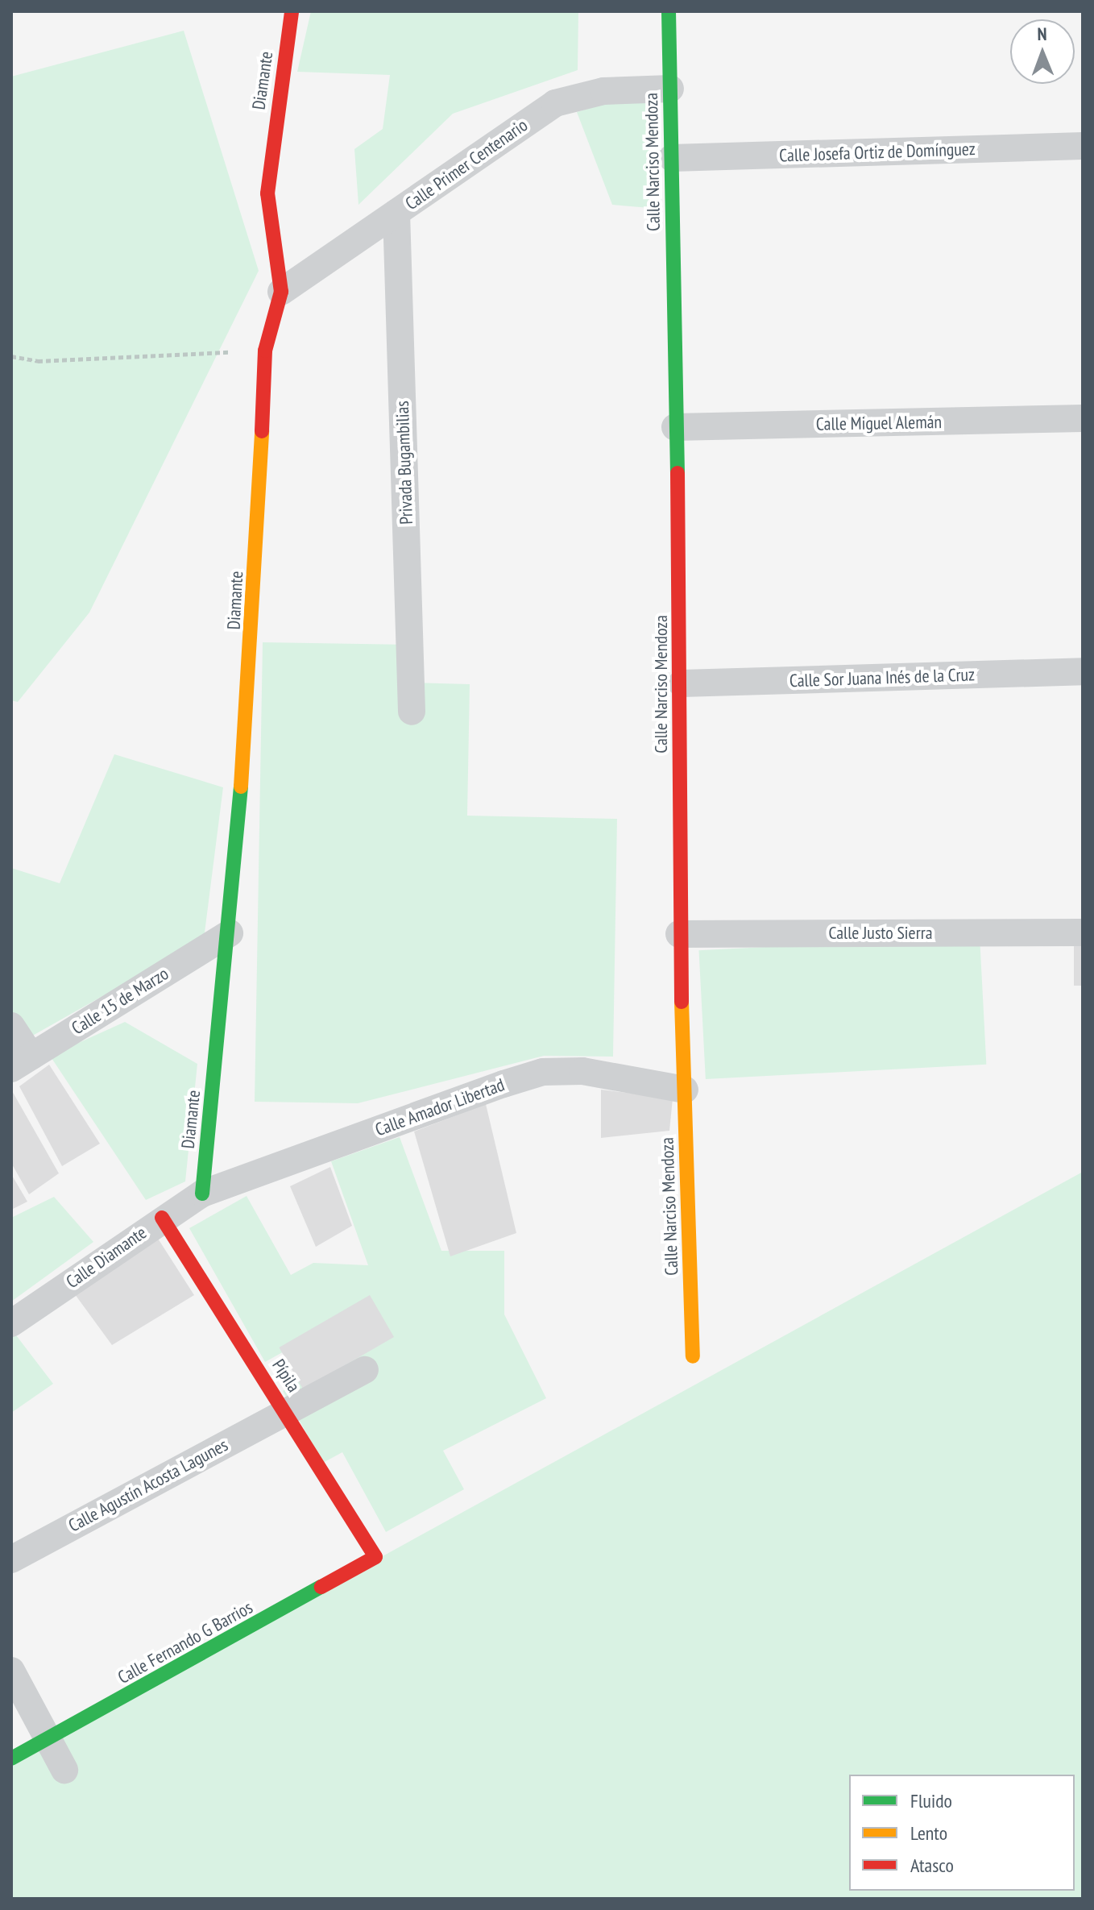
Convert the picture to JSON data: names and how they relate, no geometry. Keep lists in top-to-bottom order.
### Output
{
  "streets": {
    "street": [
      "Diamante",
      "Calle Josefa Ortiz de Domínguez",
      "Calle Narciso Mendoza",
      "Calle Primer Centenario",
      "Calle Miguel Alemán",
      "Privada Bugambilias",
      "Calle Sor Juana Inés de la Cruz",
      "Calle Justo Sierra",
      "Calle 15 de Marzo",
      "Calle Amador Libertad",
      "Calle Diamante",
      "Pípila",
      "Calle Agustín Acosta Lagunes",
      "Calle Fernando G Barrios"
    ]
  },
  "crossings": [
    ["Diamante", "Calle Primer Centenario"],
    ["Diamante", "Calle 15 de Marzo"],
    ["Diamante", "Calle Amador Libertad"],
    ["Diamante", "Calle Diamante"],
    ["Calle Josefa Ortiz de Domínguez", "Calle Narciso Mendoza"],
    ["Calle Narciso Mendoza", "Calle Primer Centenario"],
    ["Calle Narciso Mendoza", "Calle Miguel Alemán"],
    ["Calle Narciso Mendoza", "Calle Sor Juana Inés de la Cruz"],
    ["Calle Narciso Mendoza", "Calle Justo Sierra"],
    ["Calle Narciso Mendoza", "Calle Amador Libertad"],
    ["Calle Primer Centenario", "Privada Bugambilias"],
    ["Calle Amador Libertad", "Calle Diamante"],
    ["Calle Diamante", "Pípila"],
    ["Pípila", "Calle Agustín Acosta Lagunes"],
    ["Pípila", "Calle Fernando G Barrios"]
  ],
  "legend": ["Fluido", "Lento", "Atasco"],
  "north": "top"
}
